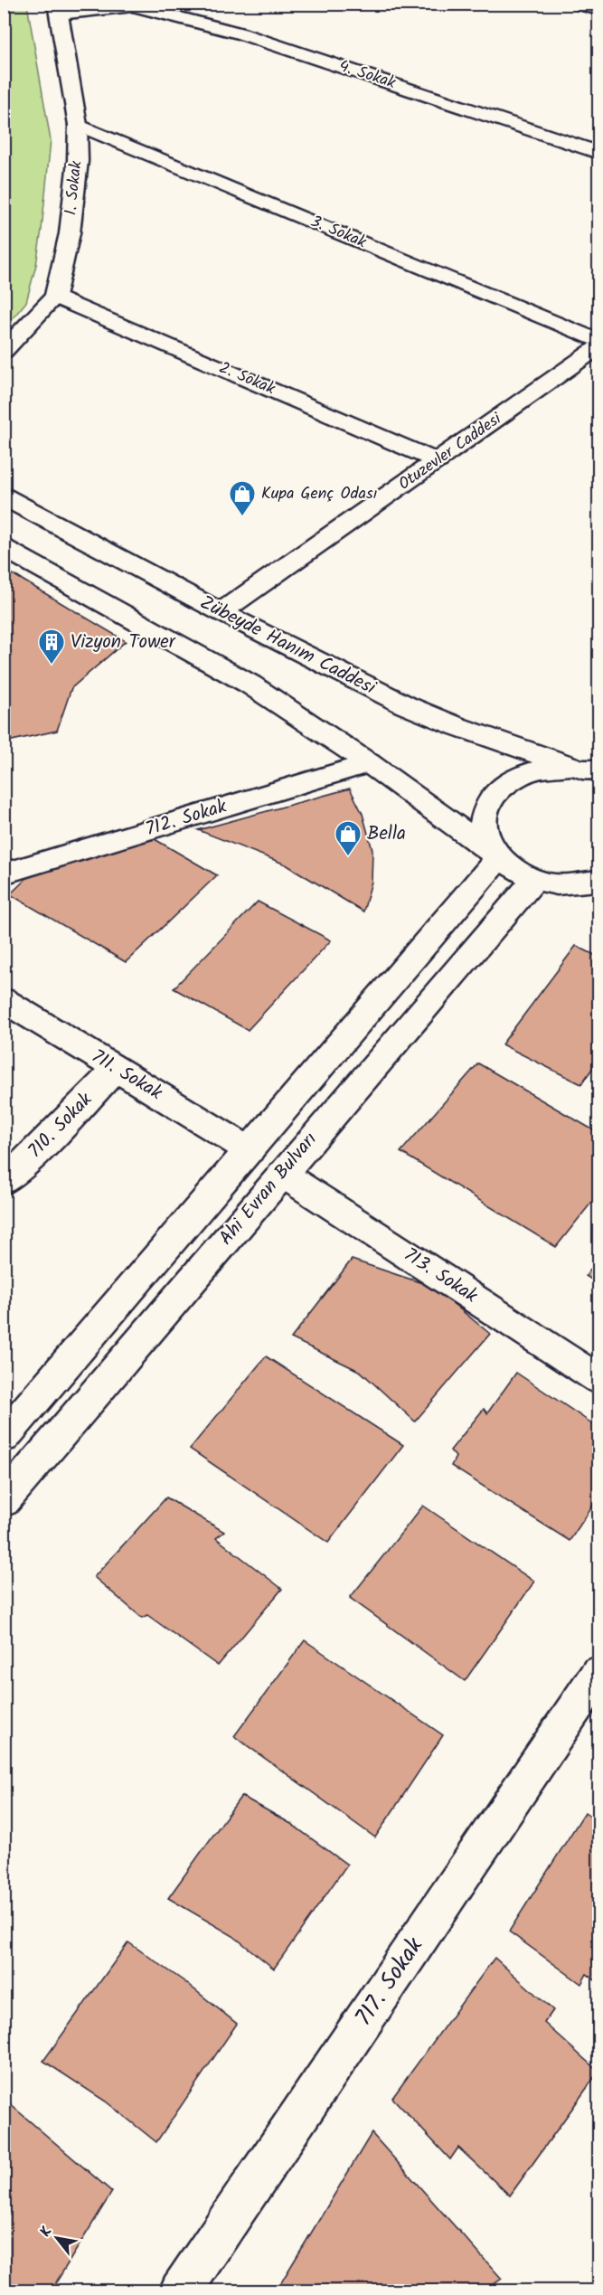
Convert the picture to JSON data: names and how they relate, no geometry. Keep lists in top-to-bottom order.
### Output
{
  "streets": {
    "street": [
      "4. Sokak",
      "1. Sokak",
      "3. Sokak",
      "2. Sokak",
      "Otuzevler Caddesi",
      "Zübeyde Hanım Caddesi",
      "712. Sokak",
      "711. Sokak",
      "710. Sokak",
      "Ahi Evran Bulvarı",
      "713. Sokak",
      "717. Sokak"
    ]
  },
  "crossings": [
    ["1. Sokak", "3. Sokak"],
    ["1. Sokak", "2. Sokak"],
    ["2. Sokak", "Otuzevler Caddesi"],
    ["Otuzevler Caddesi", "Zübeyde Hanım Caddesi"],
    ["711. Sokak", "710. Sokak"],
    ["711. Sokak", "Ahi Evran Bulvarı"],
    ["Ahi Evran Bulvarı", "713. Sokak"]
  ],
  "places": {
    "shop": ["Kupa Genç Odası", "Bella"],
    "building": ["Vizyon Tower"]
  },
  "north": "top left"
}
